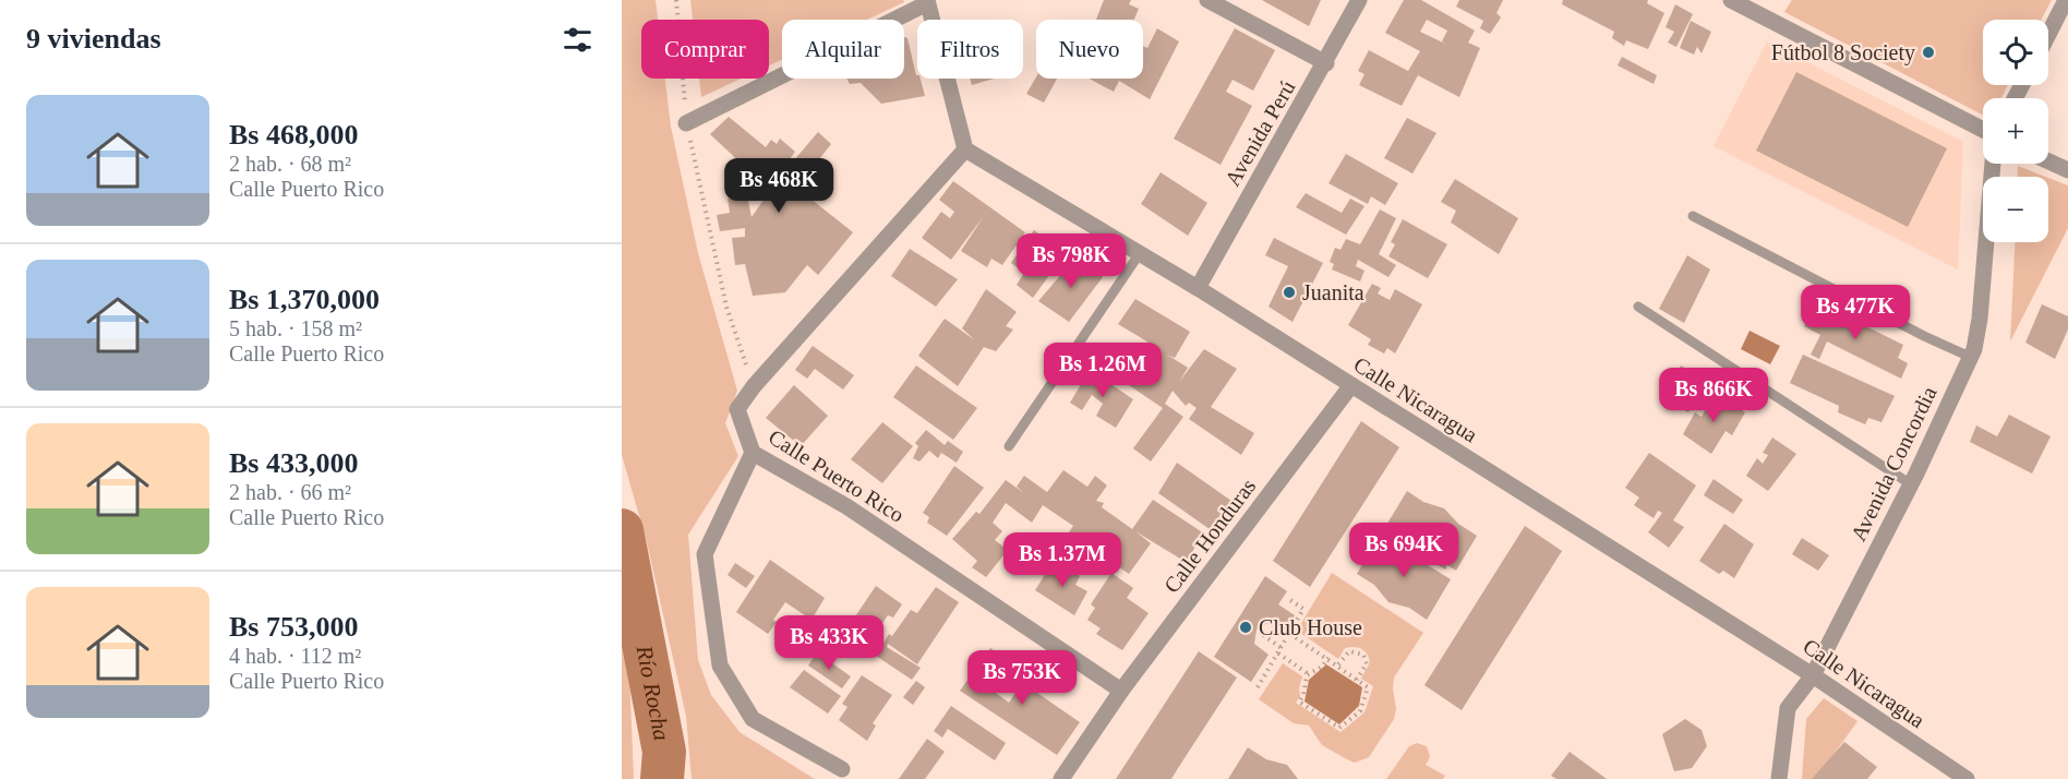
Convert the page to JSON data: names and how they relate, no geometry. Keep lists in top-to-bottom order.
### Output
{
  "streets": {
    "street": [
      "Avenida Perú",
      "Calle Nicaragua",
      "Avenida Concordia",
      "Calle Puerto Rico",
      "Calle Honduras"
    ]
  },
  "crossings": [
    ["Avenida Perú", "Calle Nicaragua"],
    ["Calle Nicaragua", "Avenida Concordia"],
    ["Calle Nicaragua", "Calle Puerto Rico"],
    ["Calle Nicaragua", "Calle Honduras"],
    ["Calle Puerto Rico", "Calle Honduras"]
  ],
  "water": ["Río Rocha"],
  "places": ["Fútbol 8 Society", "Juanita", "Club House"],
  "page": {
    "heading": "9 viviendas",
    "map_buttons": ["+", "−"],
    "chip": [
      "Comprar",
      "Alquilar",
      "Filtros",
      "Nuevo"
    ],
    "list": [
      {
        "name": "Bs 468,000",
        "note": "2 hab. · 68 m² · Calle Puerto Rico"
      },
      {
        "name": "Bs 1,370,000",
        "note": "5 hab. · 158 m² · Calle Puerto Rico"
      },
      {
        "name": "Bs 433,000",
        "note": "2 hab. · 66 m² · Calle Puerto Rico"
      },
      {
        "name": "Bs 753,000",
        "note": "4 hab. · 112 m² · Calle Puerto Rico"
      }
    ],
    "price": [
      "Bs 468K",
      "Bs 798K",
      "Bs 477K",
      "Bs 1.26M",
      "Bs 866K",
      "Bs 694K",
      "Bs 1.37M",
      "Bs 433K",
      "Bs 753K"
    ]
  }
}
